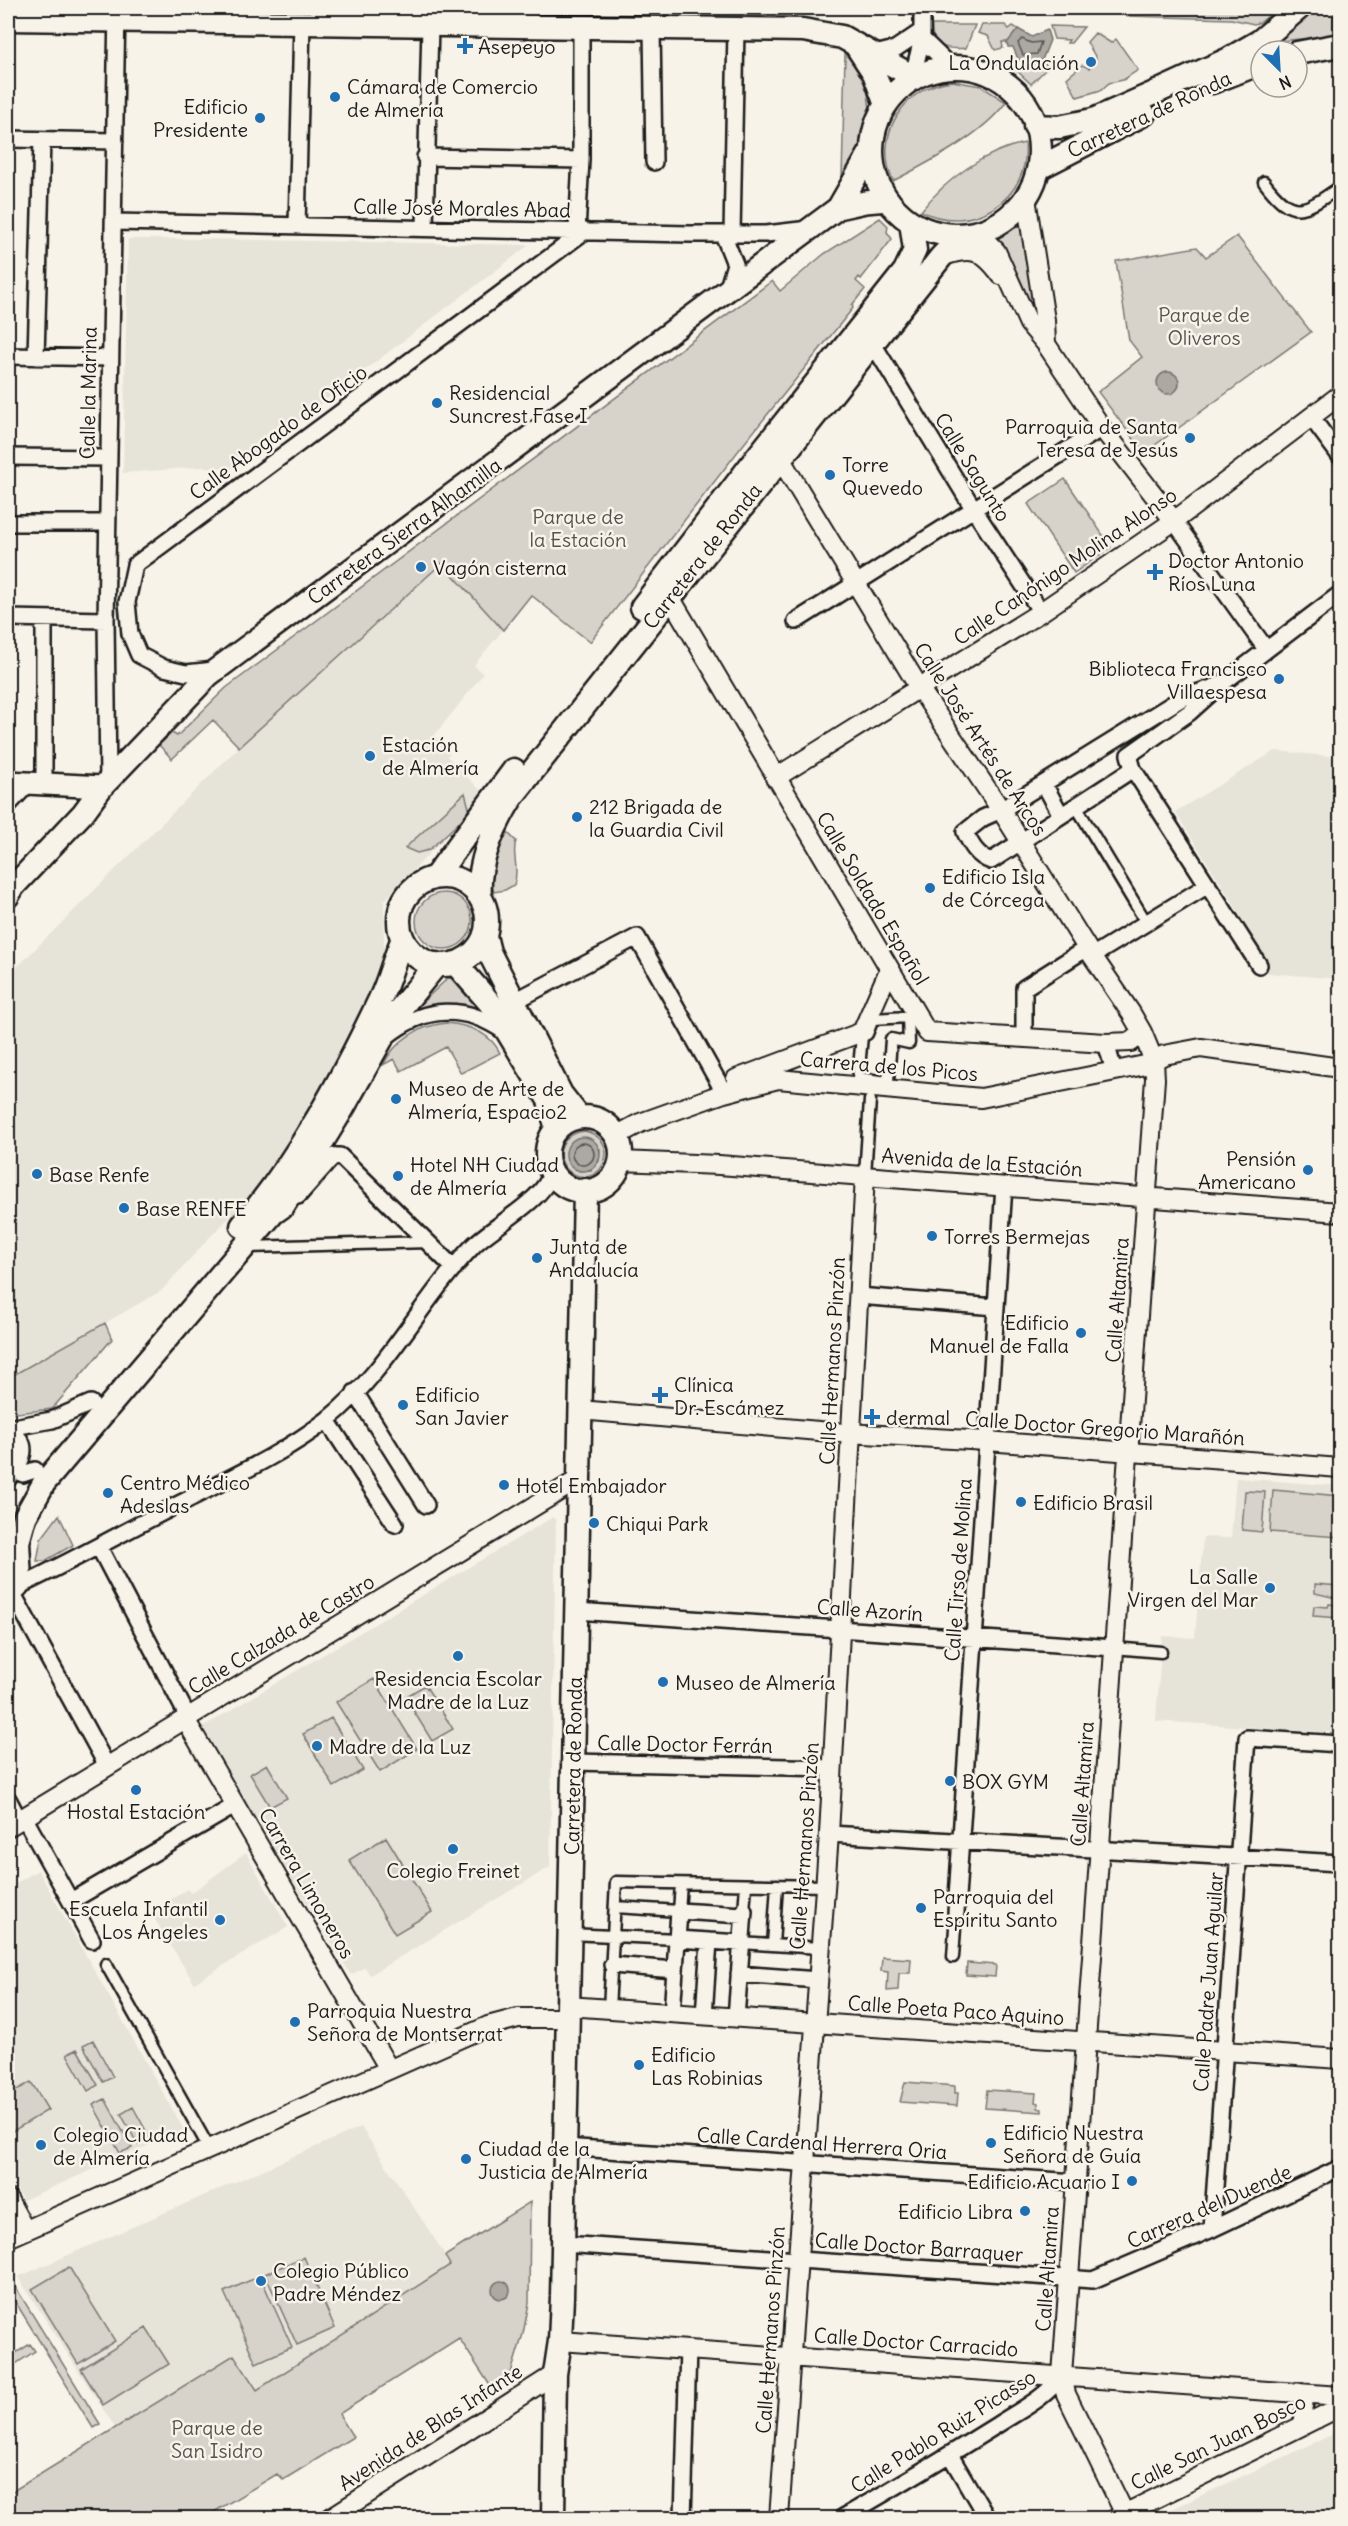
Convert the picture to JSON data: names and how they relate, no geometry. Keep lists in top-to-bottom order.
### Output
{
  "streets": {
    "main road": ["Carretera de Ronda", "Carretera Sierra Alhamilla"],
    "street": [
      "Calle José Morales Abad",
      "Calle la Marina",
      "Calle Abogado de Oficio",
      "Calle Sagunto",
      "Calle Canónigo Molina Alonso",
      "Calle José Artés de Arcos",
      "Calle Soldado Español",
      "Carrera de los Picos",
      "Avenida de la Estación",
      "Calle Altamira",
      "Calle Hermanos Pinzón",
      "Calle Doctor Gregorio Marañón",
      "Calle Tirso de Molina",
      "Calle Azorín",
      "Calle Calzada de Castro",
      "Calle Doctor Ferrán",
      "Carrera Limoneros",
      "Calle Padre Juan Aguilar",
      "Calle Poeta Paco Aquino",
      "Calle Cardenal Herrera Oria",
      "Carrera del Duende",
      "Calle Doctor Barraquer",
      "Calle Doctor Carracido",
      "Avenida de Blas Infante",
      "Calle Pablo Ruiz Picasso",
      "Calle San Juan Bosco"
    ]
  },
  "crossings": [
    ["Carretera de Ronda", "Calle Sagunto"],
    ["Carretera de Ronda", "Carretera Sierra Alhamilla"],
    ["Carretera de Ronda", "Calle José Artés de Arcos"],
    ["Carretera de Ronda", "Calle Soldado Español"],
    ["Carretera de Ronda", "Carrera de los Picos"],
    ["Carretera de Ronda", "Avenida de la Estación"],
    ["Carretera de Ronda", "Calle Doctor Gregorio Marañón"],
    ["Carretera de Ronda", "Calle Azorín"],
    ["Carretera de Ronda", "Calle Calzada de Castro"],
    ["Carretera de Ronda", "Calle Doctor Ferrán"],
    ["Carretera de Ronda", "Calle Poeta Paco Aquino"],
    ["Carretera de Ronda", "Calle Cardenal Herrera Oria"],
    ["Carretera de Ronda", "Calle Doctor Barraquer"],
    ["Carretera de Ronda", "Calle Doctor Carracido"],
    ["Carretera de Ronda", "Avenida de Blas Infante"],
    ["Calle José Morales Abad", "Calle la Marina"],
    ["Calle José Morales Abad", "Calle Abogado de Oficio"],
    ["Calle José Morales Abad", "Carretera Sierra Alhamilla"],
    ["Calle la Marina", "Carretera Sierra Alhamilla"],
    ["Calle Abogado de Oficio", "Carretera Sierra Alhamilla"],
    ["Calle Sagunto", "Calle Canónigo Molina Alonso"],
    ["Calle Canónigo Molina Alonso", "Calle José Artés de Arcos"],
    ["Calle Canónigo Molina Alonso", "Calle Soldado Español"],
    ["Calle José Artés de Arcos", "Calle Soldado Español"],
    ["Calle José Artés de Arcos", "Carrera de los Picos"],
    ["Calle José Artés de Arcos", "Calle Altamira"],
    ["Carrera de los Picos", "Avenida de la Estación"],
    ["Carrera de los Picos", "Calle Altamira"],
    ["Avenida de la Estación", "Calle Altamira"],
    ["Avenida de la Estación", "Calle Hermanos Pinzón"],
    ["Avenida de la Estación", "Calle Tirso de Molina"],
    ["Calle Altamira", "Calle Doctor Gregorio Marañón"],
    ["Calle Altamira", "Calle Azorín"],
    ["Calle Altamira", "Calle Poeta Paco Aquino"],
    ["Calle Altamira", "Calle Cardenal Herrera Oria"],
    ["Calle Altamira", "Calle Doctor Barraquer"],
    ["Calle Altamira", "Calle Doctor Carracido"],
    ["Calle Altamira", "Calle Pablo Ruiz Picasso"],
    ["Calle Hermanos Pinzón", "Calle Doctor Gregorio Marañón"],
    ["Calle Hermanos Pinzón", "Calle Azorín"],
    ["Calle Hermanos Pinzón", "Calle Doctor Ferrán"],
    ["Calle Hermanos Pinzón", "Calle Poeta Paco Aquino"],
    ["Calle Hermanos Pinzón", "Calle Cardenal Herrera Oria"],
    ["Calle Hermanos Pinzón", "Calle Doctor Barraquer"],
    ["Calle Hermanos Pinzón", "Calle Doctor Carracido"],
    ["Calle Doctor Gregorio Marañón", "Calle Tirso de Molina"],
    ["Calle Tirso de Molina", "Calle Azorín"],
    ["Calle Calzada de Castro", "Carrera Limoneros"],
    ["Carrera Limoneros", "Calle Poeta Paco Aquino"],
    ["Calle Padre Juan Aguilar", "Calle Poeta Paco Aquino"],
    ["Calle Padre Juan Aguilar", "Carrera del Duende"],
    ["Carrera del Duende", "Calle Doctor Barraquer"],
    ["Calle Doctor Carracido", "Calle Pablo Ruiz Picasso"]
  ],
  "parks": ["Parque de Oliveros", "Parque de la Estación", "Parque de San Isidro"],
  "places": {
    "health": [
      "Asepeyo",
      "Doctor Antonio Ríos Luna",
      "Clínica Dr. Escámez",
      "dermal"
    ],
    "other": [
      "La Ondulación",
      "Cámara de Comercio de Almería",
      "Edificio Presidente",
      "Residencial Suncrest Fase I",
      "Parroquia de Santa Teresa de Jesús",
      "Torre Quevedo",
      "Vagón cisterna",
      "Biblioteca Francisco Villaespesa",
      "Estación de Almería",
      "212 Brigada de la Guardia Civil",
      "Edificio Isla de Córcega",
      "Museo de Arte de Almería, Espacio2",
      "Pensión Americano",
      "Base Renfe",
      "Hotel NH Ciudad de Almería",
      "Base RENFE",
      "Torres Bermejas",
      "Junta de Andalucía",
      "Edificio Manuel de Falla",
      "Edificio San Javier",
      "Hotel Embajador",
      "Centro Médico Adeslas",
      "Edificio Brasil",
      "Chiqui Park",
      "La Salle Virgen del Mar",
      "Residencia Escolar Madre de la Luz",
      "Museo de Almería",
      "Madre de la Luz",
      "BOX GYM",
      "Hostal Estación",
      "Colegio Freinet",
      "Parroquia del Espíritu Santo",
      "Escuela Infantil Los Ángeles",
      "Parroquia Nuestra Señora de Montserrat",
      "Edificio Las Robinias",
      "Edificio Nuestra Señora de Guía",
      "Colegio Ciudad de Almería",
      "Ciudad de la Justicia de Almería",
      "Edificio Acuario I",
      "Edificio Libra",
      "Colegio Público Padre Méndez"
    ]
  },
  "north": "bottom right"
}
